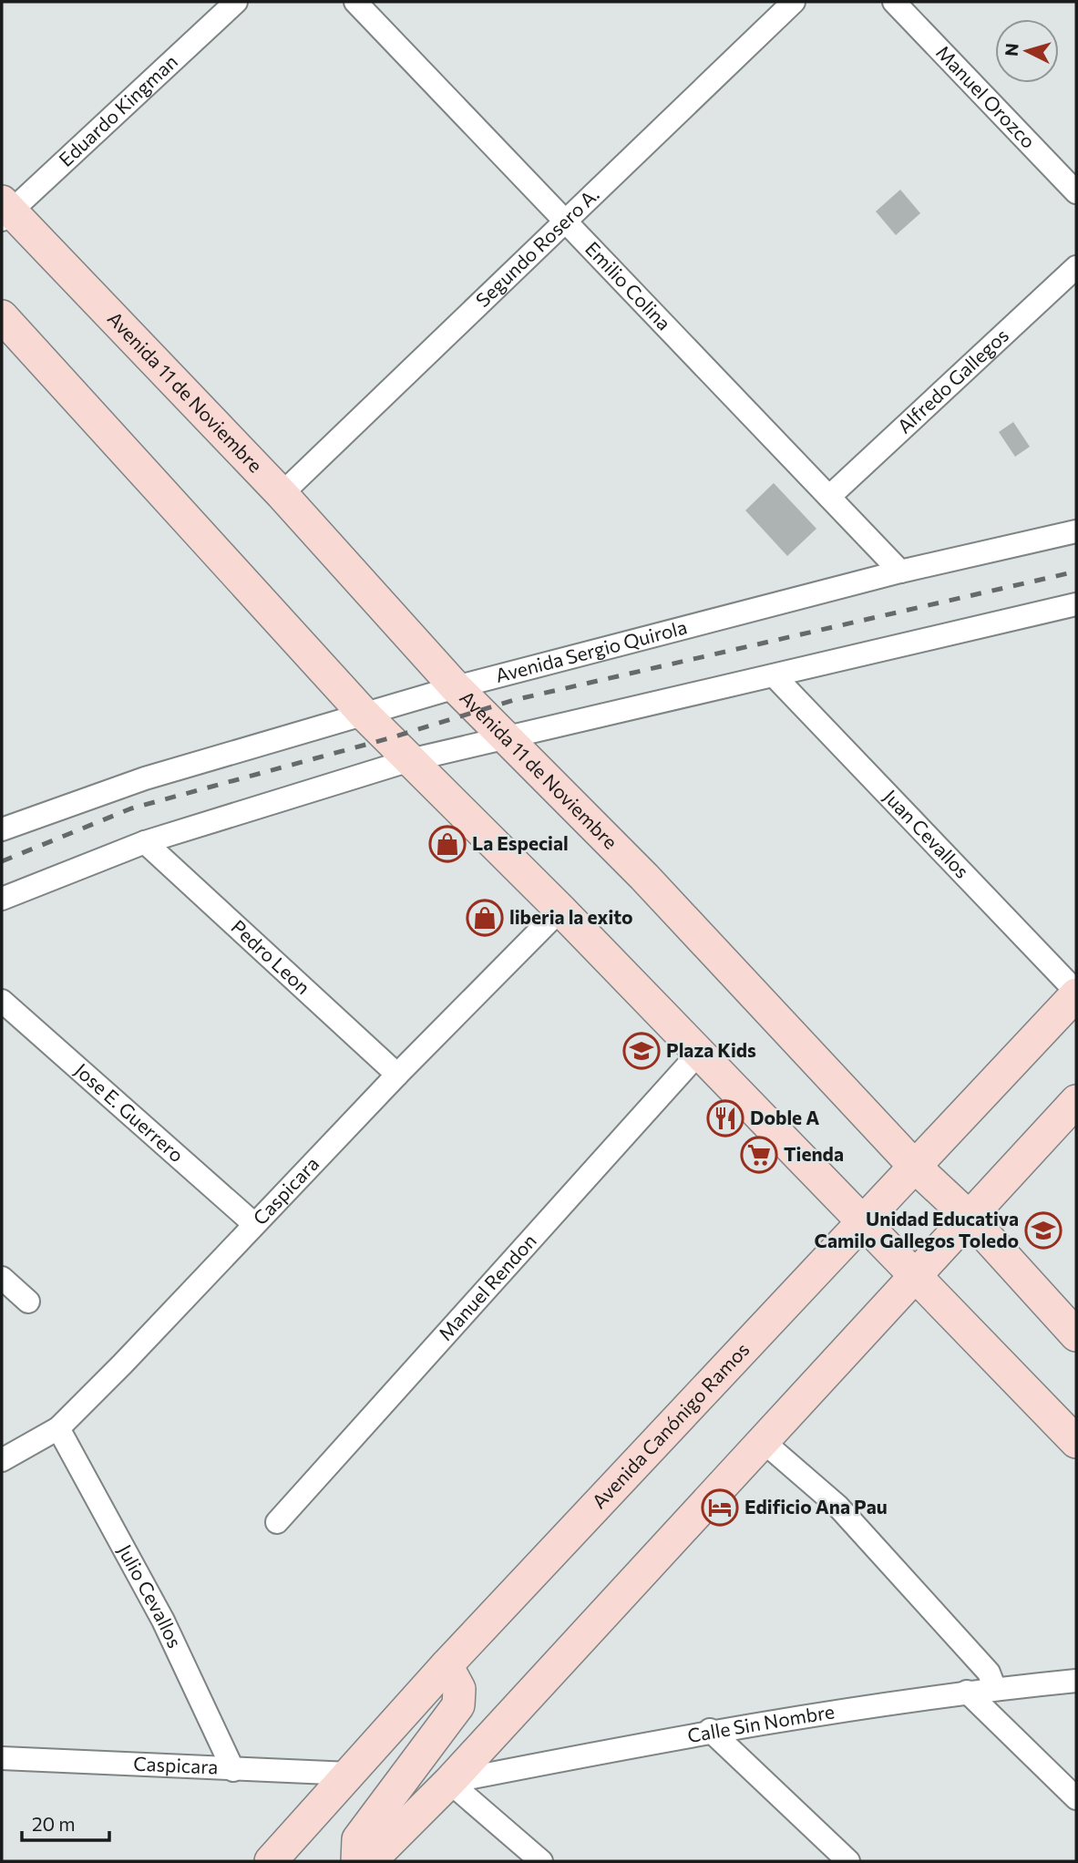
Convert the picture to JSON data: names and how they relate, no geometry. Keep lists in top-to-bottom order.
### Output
{
  "streets": {
    "main road": ["Avenida 11 de Noviembre", "Avenida Canónigo Ramos"],
    "street": [
      "Manuel Orozco",
      "Eduardo Kingman",
      "Segundo Rosero A.",
      "Emilio Colina",
      "Alfredo Gallegos",
      "Avenida Sergio Quirola",
      "Juan Cevallos",
      "Pedro Leon",
      "Jose E. Guerrero",
      "Caspicara",
      "Manuel Rendon",
      "Julio Cevallos",
      "Calle Sin Nombre"
    ]
  },
  "crossings": [
    ["Eduardo Kingman", "Avenida 11 de Noviembre"],
    ["Segundo Rosero A.", "Emilio Colina"],
    ["Segundo Rosero A.", "Avenida 11 de Noviembre"],
    ["Emilio Colina", "Alfredo Gallegos"],
    ["Emilio Colina", "Avenida Sergio Quirola"],
    ["Avenida 11 de Noviembre", "Avenida Sergio Quirola"],
    ["Avenida 11 de Noviembre", "Avenida Canónigo Ramos"],
    ["Juan Cevallos", "Avenida Canónigo Ramos"],
    ["Pedro Leon", "Caspicara"],
    ["Jose E. Guerrero", "Caspicara"],
    ["Caspicara", "Avenida Canónigo Ramos"],
    ["Caspicara", "Julio Cevallos"]
  ],
  "places": {
    "shop": ["La Especial", "liberia la exito"],
    "school or university": ["Plaza Kids", "Unidad Educativa Camilo Gallegos Toledo"],
    "restaurant": ["Doble A"],
    "supermarket": ["Tienda"],
    "hotel": ["Edificio Ana Pau"]
  },
  "scale_bar": "20 m",
  "north": "left"
}
